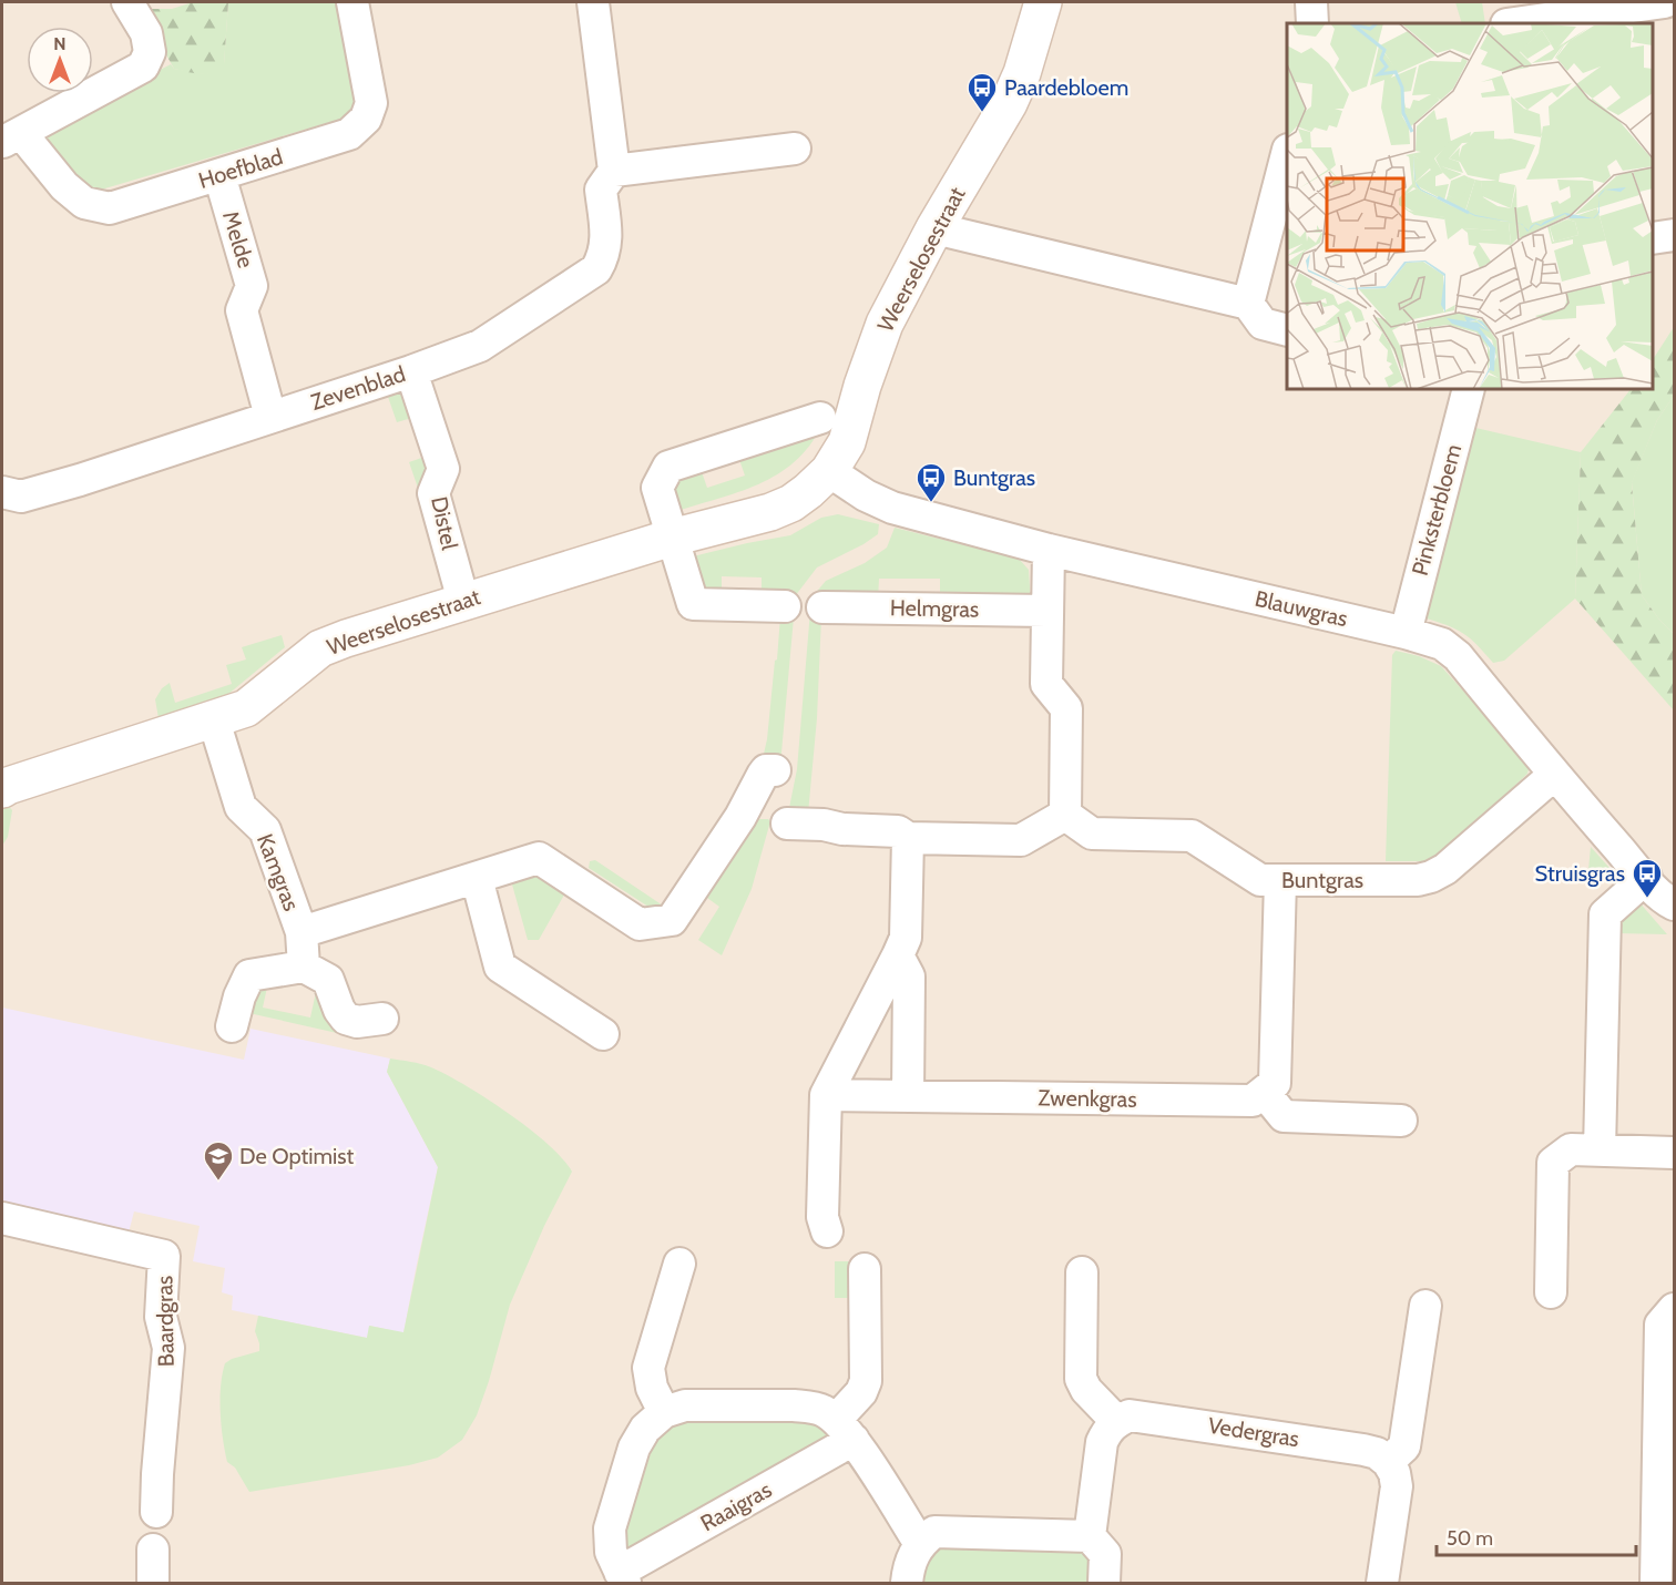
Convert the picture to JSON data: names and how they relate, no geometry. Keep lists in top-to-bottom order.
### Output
{
  "streets": {
    "street": [
      "Hoefblad",
      "Melde",
      "Weerselosestraat",
      "Zevenblad",
      "Pinksterbloem",
      "Distel",
      "Helmgras",
      "Blauwgras",
      "Kamgras",
      "Buntgras",
      "Zwenkgras",
      "Baardgras",
      "Vedergras",
      "Raaigras"
    ]
  },
  "crossings": [
    ["Hoefblad", "Melde"],
    ["Melde", "Zevenblad"],
    ["Weerselosestraat", "Distel"],
    ["Weerselosestraat", "Blauwgras"],
    ["Weerselosestraat", "Kamgras"],
    ["Zevenblad", "Distel"],
    ["Pinksterbloem", "Blauwgras"],
    ["Blauwgras", "Buntgras"]
  ],
  "places": {
    "bus stop": ["Paardebloem", "Buntgras", "Struisgras"],
    "school or university": ["De Optimist"]
  },
  "scale_bar": "50 m",
  "north": "top"
}
